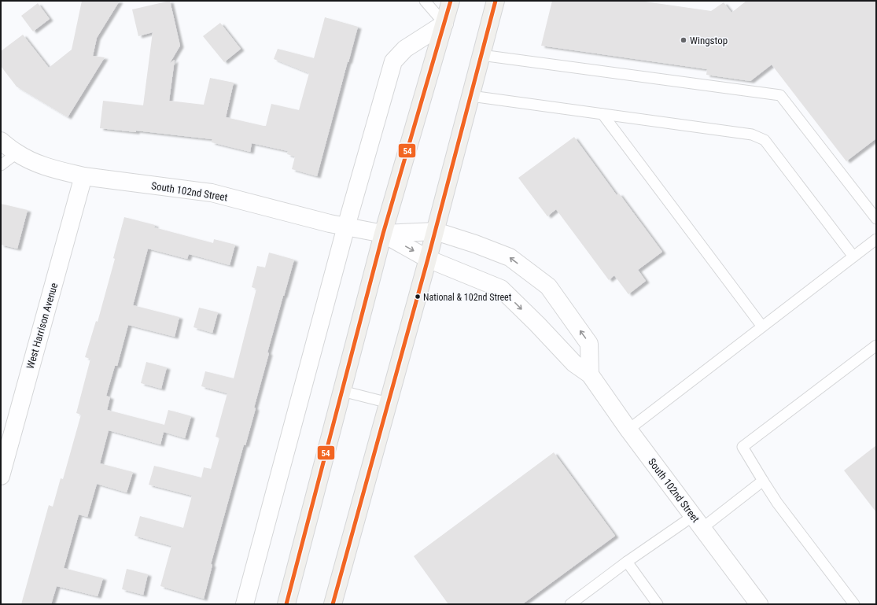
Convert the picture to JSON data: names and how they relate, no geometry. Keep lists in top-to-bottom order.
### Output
{
  "streets": {
    "street": ["South 102nd Street", "West Harrison Avenue"]
  },
  "crossings": [
    ["South 102nd Street", "West Harrison Avenue"]
  ],
  "places": ["Wingstop", "National & 102nd Street"],
  "lines": ["transit line 54"]
}
